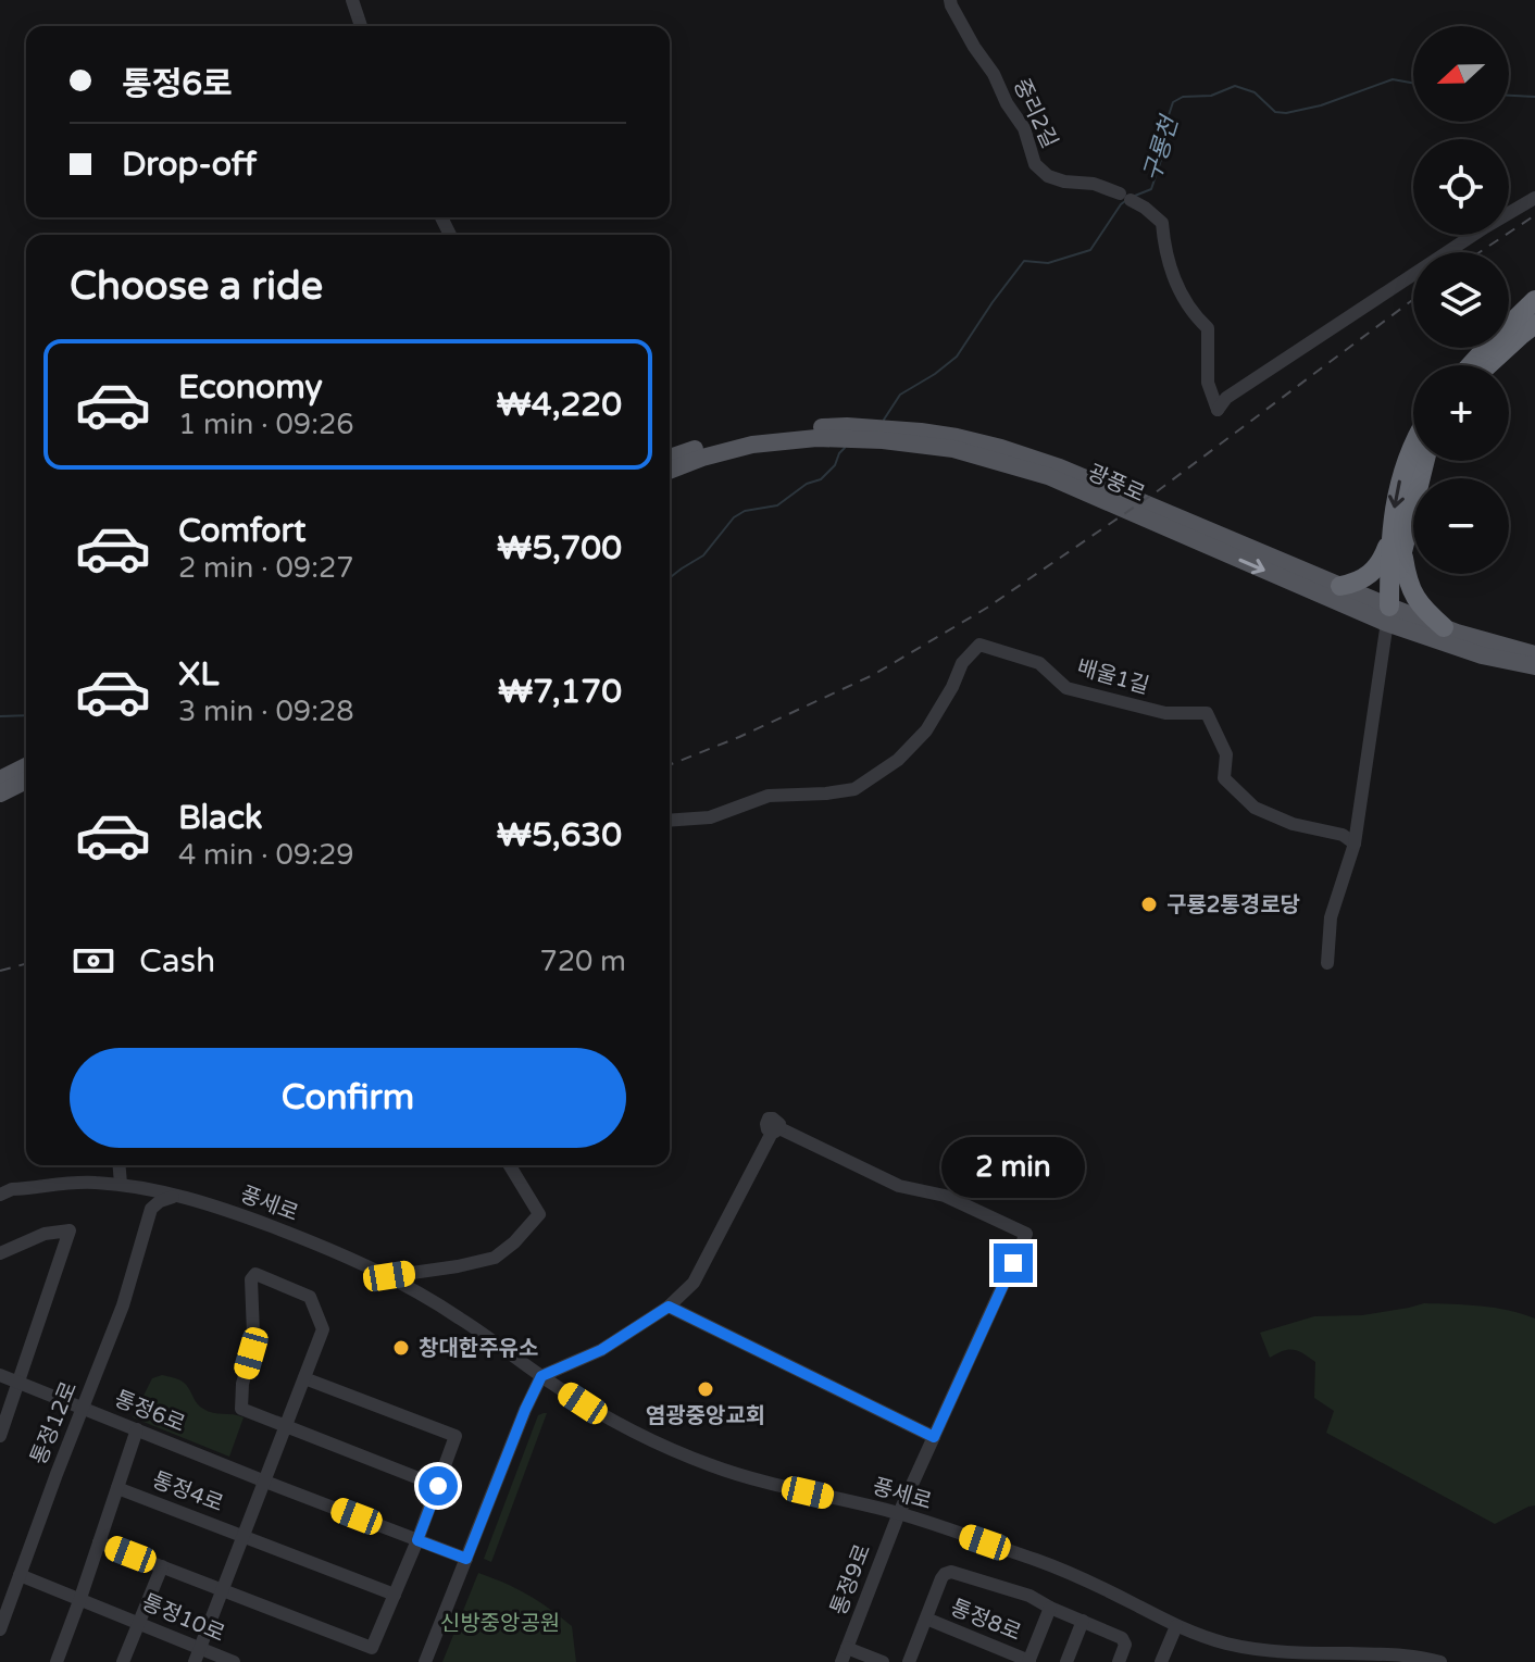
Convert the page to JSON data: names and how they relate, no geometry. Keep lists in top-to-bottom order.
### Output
{
  "streets": {
    "main road": ["광풍로"],
    "street": [
      "중리2길",
      "배울1길",
      "풍세로",
      "통정6로",
      "통정12로",
      "통정4로",
      "통정9로",
      "통정10로",
      "통정8로"
    ]
  },
  "crossings": [
    ["풍세로", "통정9로"],
    ["통정6로", "통정12로"],
    ["통정6로", "통정4로"],
    ["통정12로", "통정10로"],
    ["통정4로", "통정10로"]
  ],
  "water": ["구룡천"],
  "parks": ["신방중앙공원"],
  "places": ["구룡2통경로당", "창대한주유소", "염광중앙교회"],
  "north": "left",
  "page": {
    "map_buttons": ["+", "−"],
    "banner": ["통정6로", "Drop-off"],
    "heading": "Choose a ride",
    "list": [
      {
        "name": "Economy",
        "note": "1 min · 09:26",
        "value": "₩4,220"
      },
      {
        "name": "Comfort",
        "note": "2 min · 09:27",
        "value": "₩5,700"
      },
      {
        "name": "XL",
        "note": "3 min · 09:28",
        "value": "₩7,170"
      },
      {
        "name": "Black",
        "note": "4 min · 09:29",
        "value": "₩5,630"
      }
    ],
    "pay": ["Cash", "720 m"],
    "buttons": "Confirm",
    "bubble": "2 min"
  }
}
